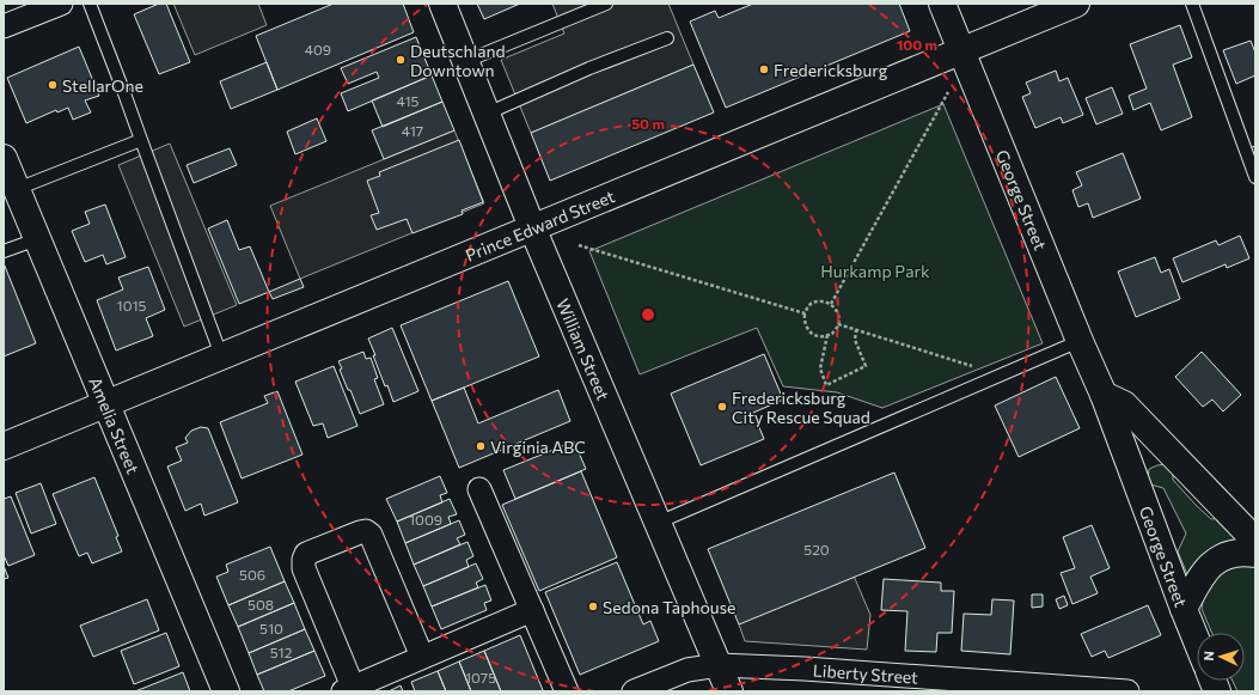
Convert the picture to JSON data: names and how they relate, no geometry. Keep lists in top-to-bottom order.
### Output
{
  "streets": {
    "street": [
      "George Street",
      "Prince Edward Street",
      "William Street",
      "Amelia Street",
      "Liberty Street"
    ]
  },
  "crossings": [
    ["George Street", "Prince Edward Street"],
    ["Prince Edward Street", "William Street"],
    ["Prince Edward Street", "Amelia Street"],
    ["William Street", "Liberty Street"]
  ],
  "parks": ["Hurkamp Park"],
  "places": [
    "Deutschland Downtown",
    "Fredericksburg",
    "StellarOne",
    "Fredericksburg City Rescue Squad",
    "Virginia ABC",
    "Sedona Taphouse"
  ],
  "house_numbers": [
    "409",
    "415",
    "417",
    "1015",
    "1009",
    "520",
    "506",
    "508",
    "510",
    "512",
    "1075"
  ],
  "north": "left",
  "rings": ["100 m", "50 m"]
}
